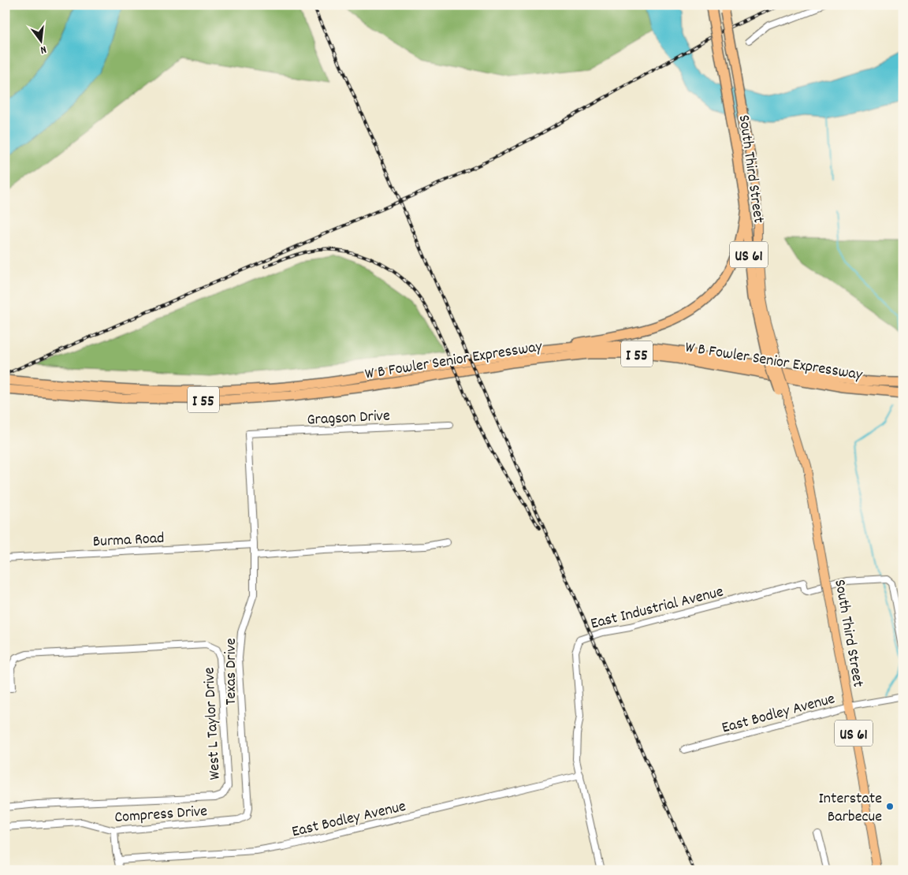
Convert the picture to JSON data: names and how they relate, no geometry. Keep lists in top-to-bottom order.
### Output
{
  "streets": {
    "highway": [
      "South Third Street",
      "US 61",
      "I 55",
      "W B Fowler Senior Expressway"
    ],
    "street": [
      "Gragson Drive",
      "Burma Road",
      "East Industrial Avenue",
      "Texas Drive",
      "East Bodley Avenue",
      "West L Taylor Drive",
      "Compress Drive"
    ]
  },
  "crossings": [
    ["South Third Street", "East Bodley Avenue"],
    ["Gragson Drive", "Texas Drive"],
    ["Burma Road", "Texas Drive"],
    ["East Industrial Avenue", "East Bodley Avenue"],
    ["Texas Drive", "Compress Drive"]
  ],
  "places": ["Interstate Barbecue"],
  "north": "bottom"
}
